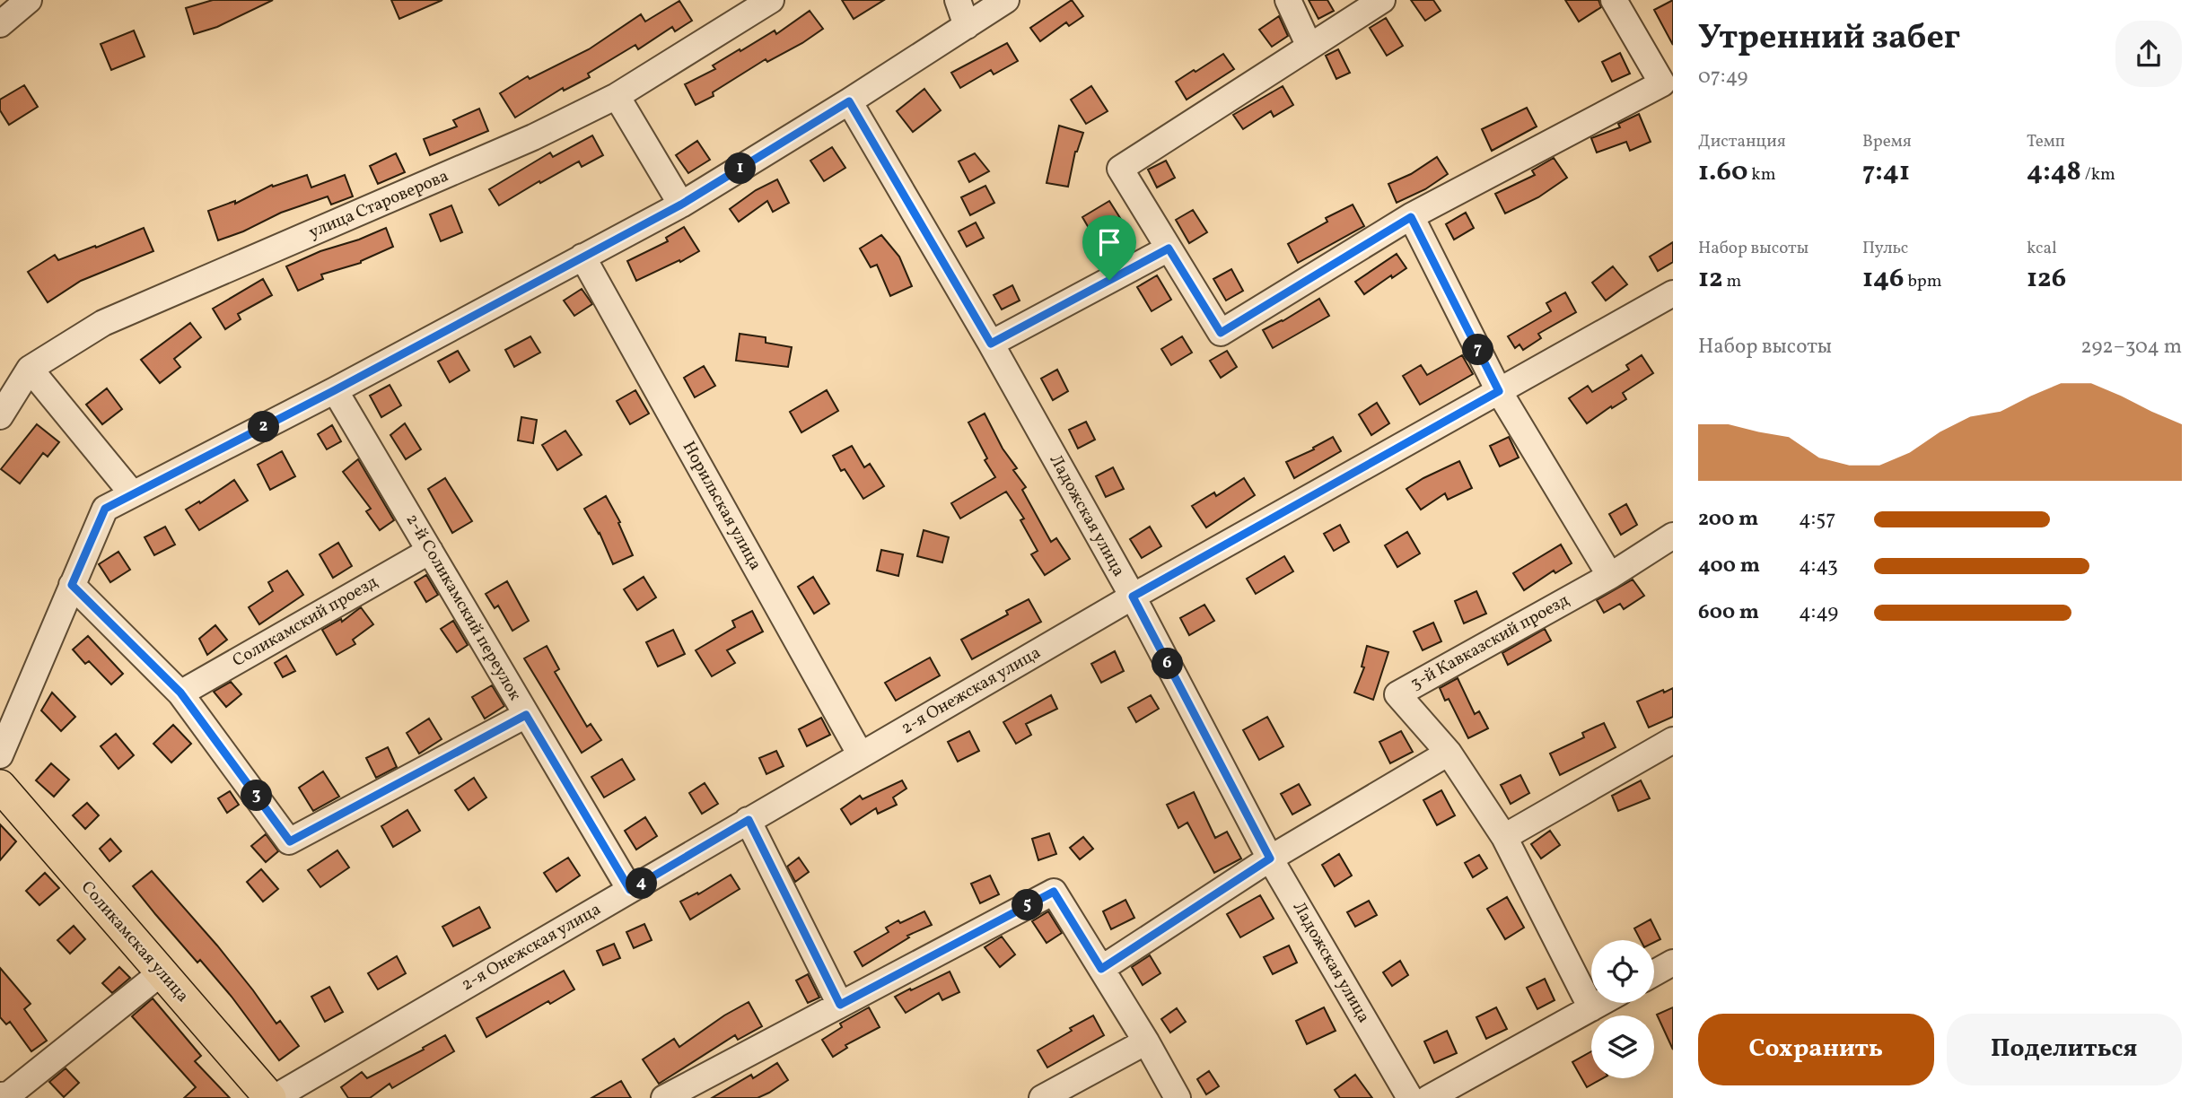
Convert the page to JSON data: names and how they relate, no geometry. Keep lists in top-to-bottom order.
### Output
{
  "streets": {
    "main road": ["Соликамская улица"],
    "street": [
      "улица Староверова",
      "Норильская улица",
      "Ладожская улица",
      "2-й Соликамский переулок",
      "Соликамский проезд",
      "3-й Кавказский проезд",
      "2-я Онежская улица"
    ]
  },
  "crossings": [
    ["Норильская улица", "2-я Онежская улица"],
    ["Ладожская улица", "2-я Онежская улица"],
    ["2-й Соликамский переулок", "Соликамский проезд"],
    ["2-й Соликамский переулок", "2-я Онежская улица"],
    ["2-я Онежская улица", "Соликамская улица"]
  ],
  "page": {
    "heading": ["Утренний забег", "07:49"],
    "stats": [
      ["Дистанция", "1.60 km"],
      ["Время", "7:41"],
      ["Темп", "4:48 /km"],
      ["Набор высоты", "12 m"],
      ["Пульс", "146 bpm"],
      ["kcal", "126"]
    ],
    "pins": [
      "1",
      "7",
      "2",
      "6",
      "3",
      "4",
      "5"
    ],
    "chart": ["Набор высоты", "292–304 m"],
    "list": [
      {
        "name": "200 m",
        "note": "4:57"
      },
      {
        "name": "400 m",
        "note": "4:43"
      },
      {
        "name": "600 m",
        "note": "4:49"
      }
    ],
    "buttons": ["Сохранить", "Поделиться"]
  }
}
